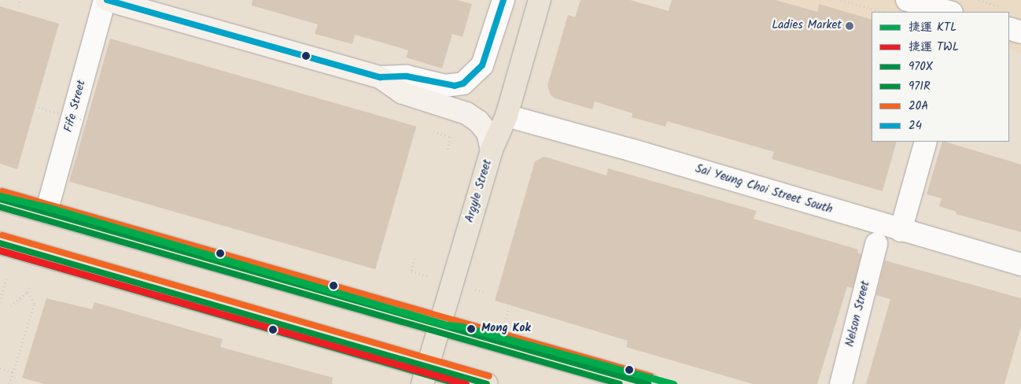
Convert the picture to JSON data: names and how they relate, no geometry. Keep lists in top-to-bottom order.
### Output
{
  "streets": {
    "main road": ["Argyle Street"],
    "street": ["Fife Street", "Sai Yeung Choi Street South", "Nelson Street"]
  },
  "crossings": [
    ["Sai Yeung Choi Street South", "Argyle Street"]
  ],
  "places": ["Ladies Market", "Mong Kok"],
  "lines": [
    "transit line 24",
    "transit line 20A",
    "metro line KTL",
    "transit line 970X",
    "transit line 971R",
    "metro line TWL"
  ],
  "legend": [
    "捷運 KTL",
    "捷運 TWL",
    "970X",
    "971R",
    "20A",
    "24"
  ]
}
